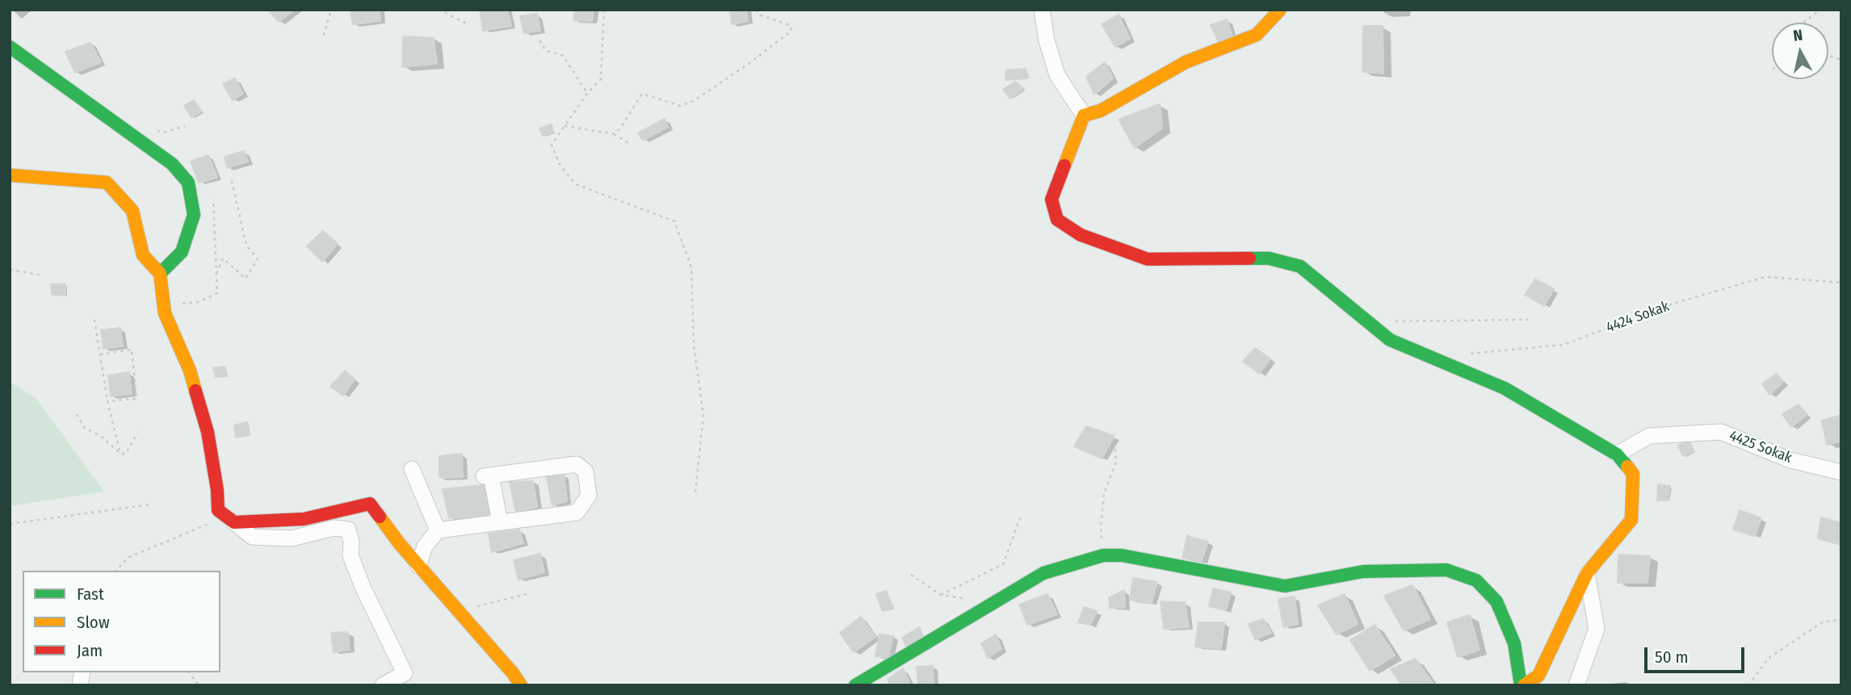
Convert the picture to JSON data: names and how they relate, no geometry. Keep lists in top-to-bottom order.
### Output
{
  "streets": {
    "street": ["4425 Sokak"],
    "path": ["4424 Sokak"]
  },
  "legend": ["Fast", "Slow", "Jam"],
  "scale_bar": "50 m",
  "north": "top"
}
